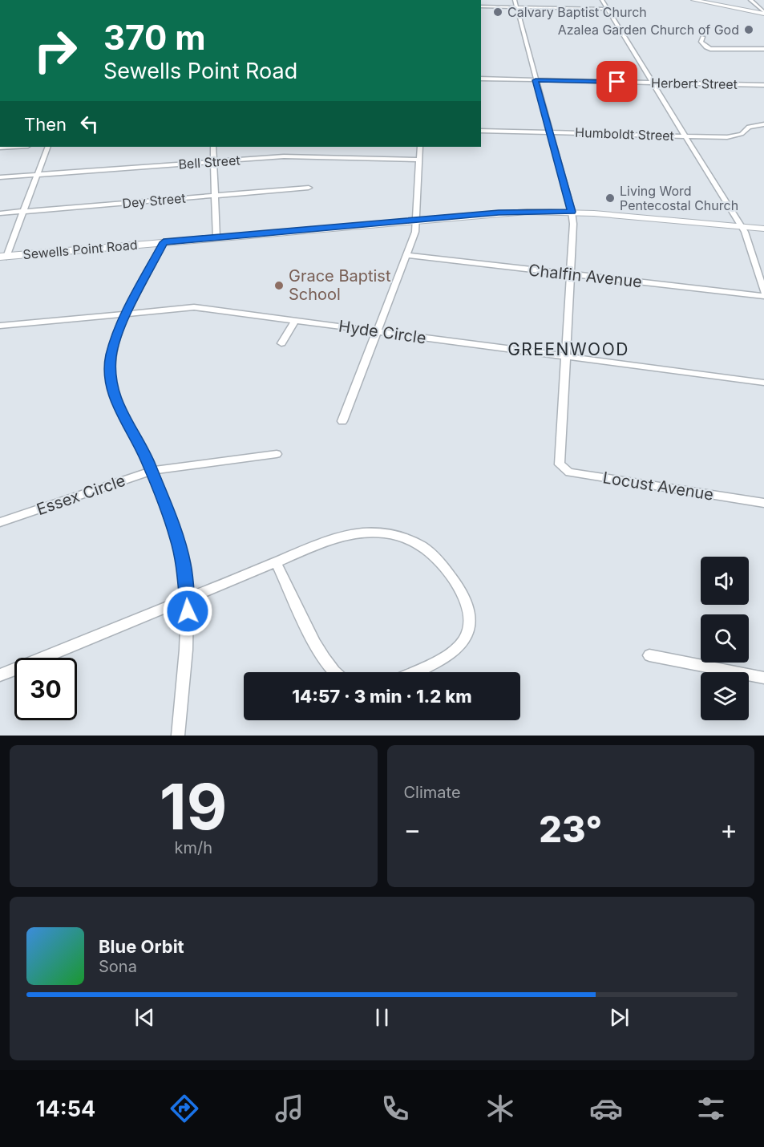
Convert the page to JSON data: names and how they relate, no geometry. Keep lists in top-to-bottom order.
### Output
{
  "streets": {
    "main road": ["Sewells Point Road"],
    "street": [
      "Herbert Street",
      "Humboldt Street",
      "Bell Street",
      "Dey Street",
      "Chalfin Avenue",
      "Hyde Circle",
      "Locust Avenue",
      "Essex Circle"
    ]
  },
  "crossings": [
    ["Hyde Circle", "Locust Avenue"]
  ],
  "districts": ["GREENWOOD"],
  "places": [
    "Calvary Baptist Church",
    "Azalea Garden Church of God",
    "Living Word Pentecostal Church",
    "Grace Baptist School"
  ],
  "page": {
    "turn": ["370 m", "Sewells Point Road"],
    "then": "Then",
    "limit": "30",
    "trip": "14:57 · 3 min · 1.2 km",
    "tile": [
      ["19", "km/h"],
      "Climate"
    ],
    "heat": ["−", "23°", "+"],
    "song": ["Blue Orbit", "Sona"],
    "tabs": "14:54"
  }
}
